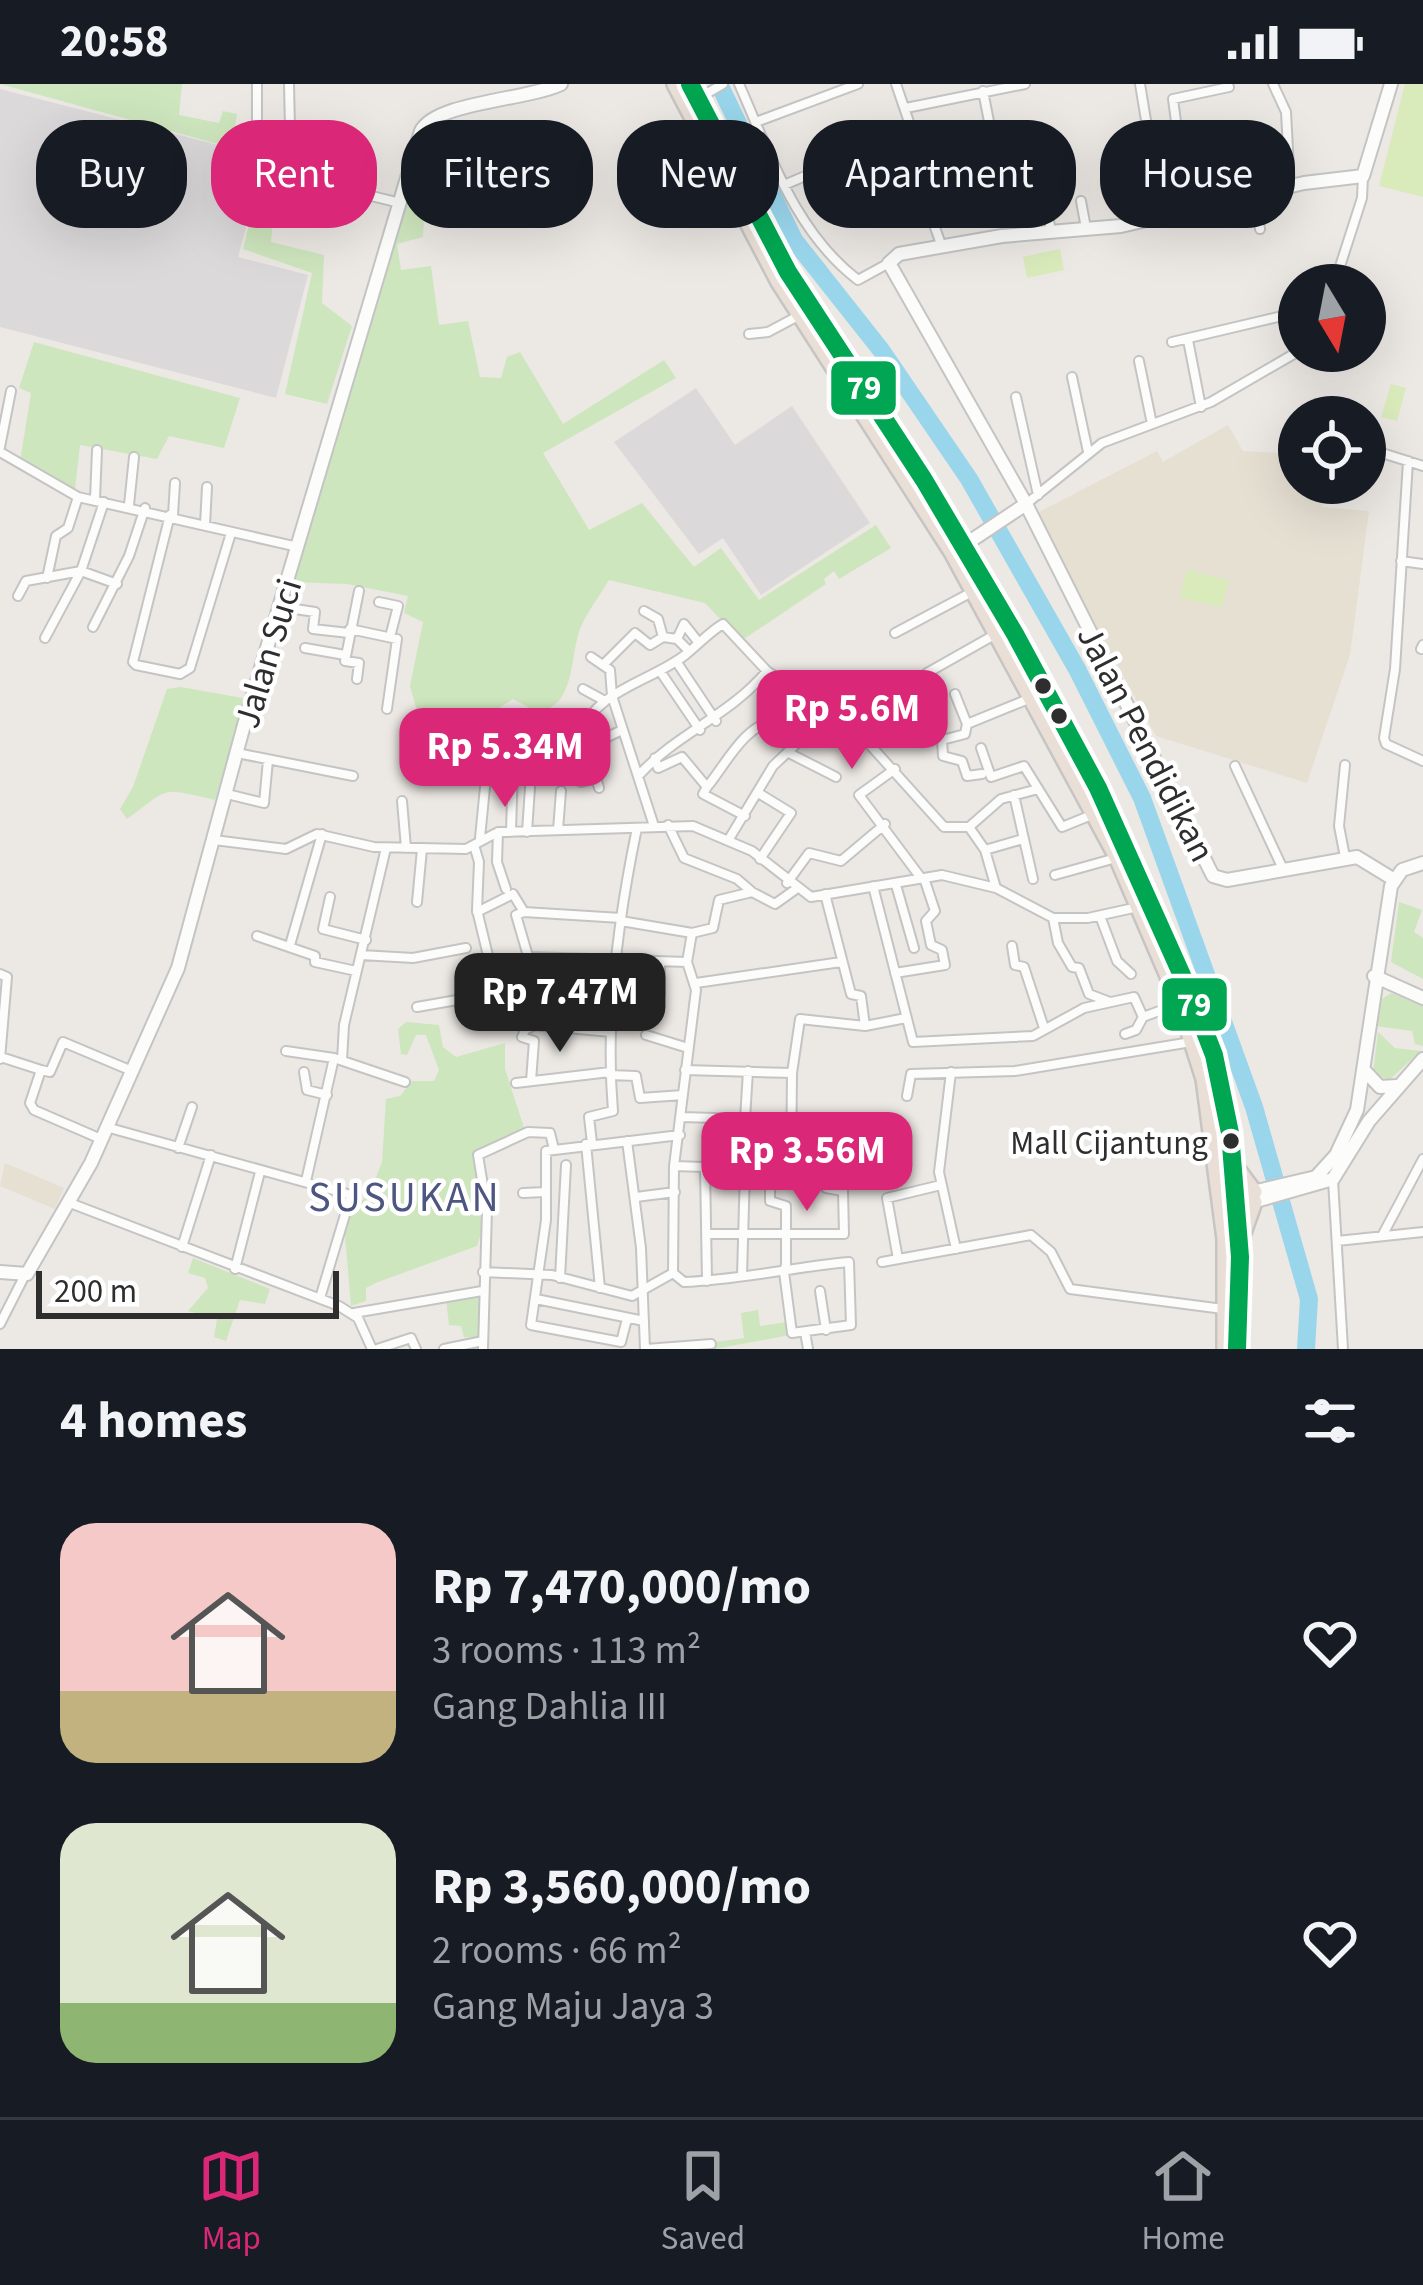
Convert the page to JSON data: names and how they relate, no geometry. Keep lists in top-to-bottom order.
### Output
{
  "streets": {
    "street": ["Jalan Suci", "Jalan Pendidikan"]
  },
  "districts": ["SUSUKAN"],
  "places": ["Mall Cijantung"],
  "lines": ["transit line 79"],
  "scale_bar": "200 m",
  "north": "bottom",
  "page": {
    "status": "20:58",
    "chip": [
      "Buy",
      "Rent",
      "Filters",
      "New",
      "Apartment",
      "House"
    ],
    "price": [
      "Rp 5.6M",
      "Rp 5.34M",
      "Rp 7.47M",
      "Rp 3.56M"
    ],
    "scale": "200 m",
    "heading": "4 homes",
    "list": [
      {
        "name": "Rp 7,470,000/mo",
        "note": "3 rooms · 113 m² · Gang Dahlia III"
      },
      {
        "name": "Rp 3,560,000/mo",
        "note": "2 rooms · 66 m² · Gang Maju Jaya 3"
      }
    ],
    "tabs": ["Map", "Saved", "Home"]
  }
}
